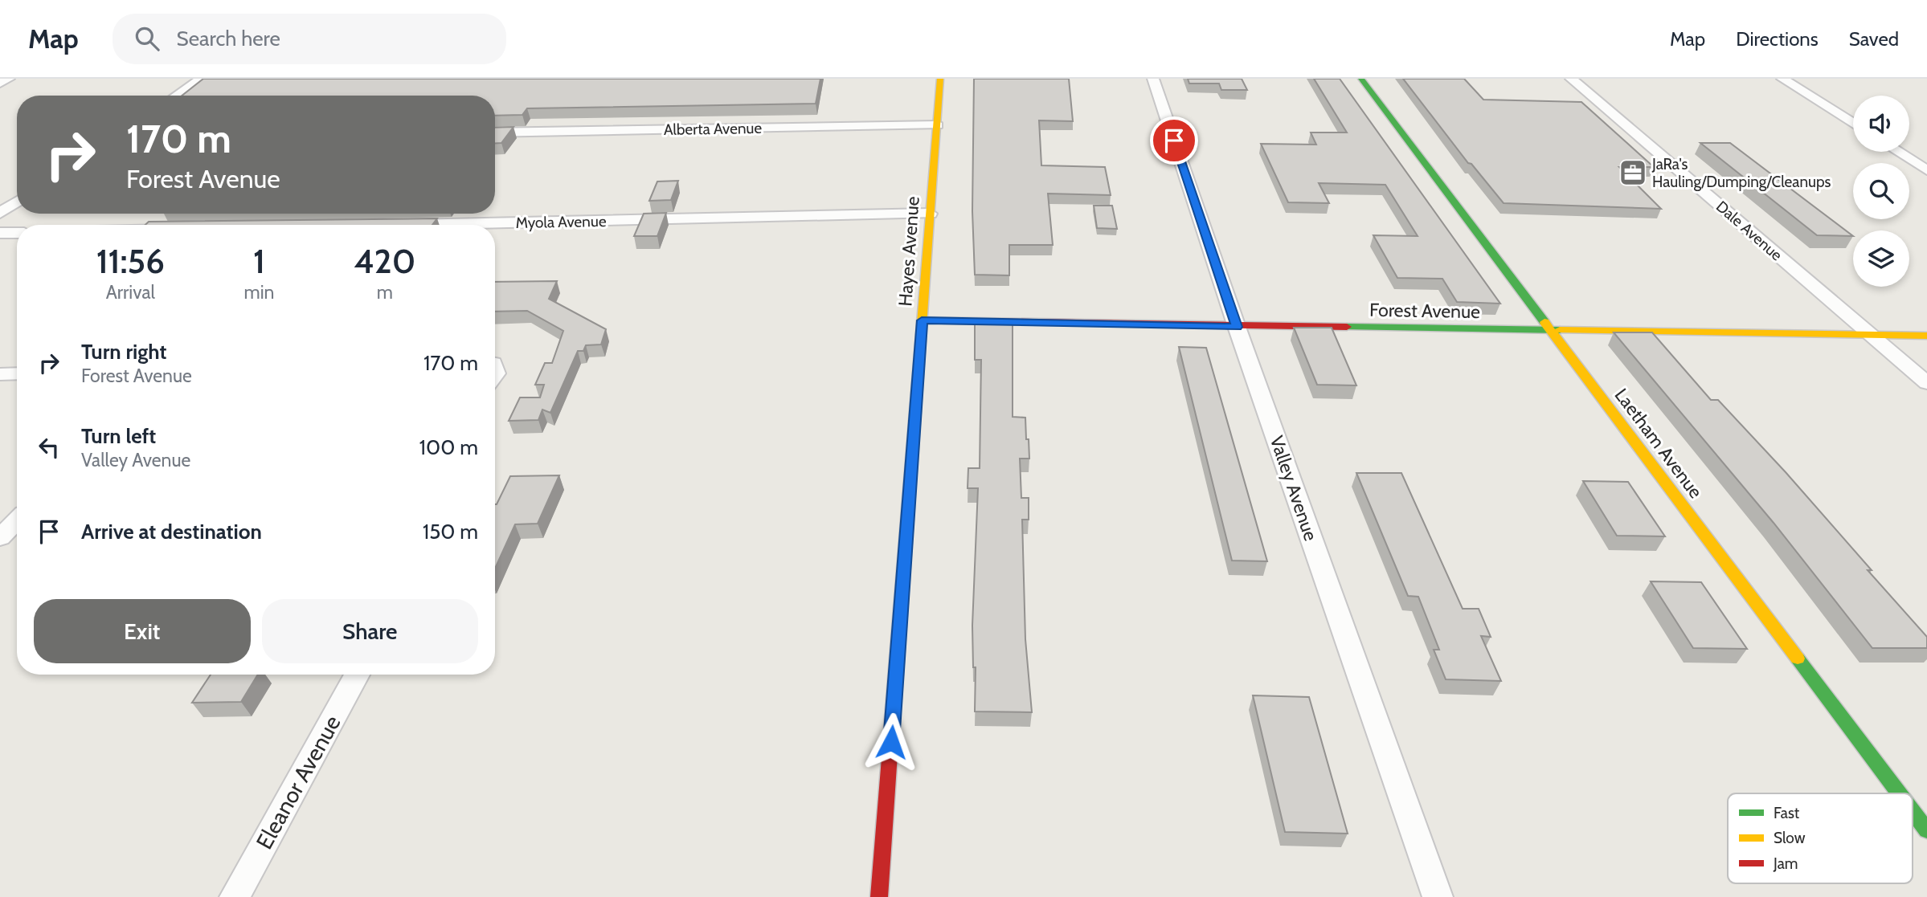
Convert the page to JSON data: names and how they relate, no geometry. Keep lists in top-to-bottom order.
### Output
{
  "streets": {
    "street": [
      "Alberta Avenue",
      "Myola Avenue",
      "Dale Avenue",
      "Hayes Avenue",
      "Forest Avenue",
      "Laetham Avenue",
      "Valley Avenue",
      "Eleanor Avenue"
    ]
  },
  "crossings": [
    ["Alberta Avenue", "Hayes Avenue"],
    ["Myola Avenue", "Hayes Avenue"],
    ["Dale Avenue", "Forest Avenue"],
    ["Hayes Avenue", "Forest Avenue"],
    ["Forest Avenue", "Laetham Avenue"],
    ["Forest Avenue", "Valley Avenue"]
  ],
  "places": {
    "office": ["JaRa's Hauling/Dumping/Cleanups"]
  },
  "legend": ["Fast", "Slow", "Jam"],
  "page": {
    "header": "Map",
    "search": "Search here",
    "nav": ["Map", "Directions", "Saved"],
    "turn": ["170 m", "Forest Avenue"],
    "eta": [
      "11:56",
      "Arrival",
      "1",
      "min",
      "420",
      "m"
    ],
    "list": [
      {
        "name": "Turn right",
        "note": "Forest Avenue",
        "value": "170 m"
      },
      {
        "name": "Turn left",
        "note": "Valley Avenue",
        "value": "100 m"
      },
      {
        "name": "Arrive at destination",
        "value": "150 m"
      }
    ],
    "buttons": ["Exit", "Share"]
  }
}
